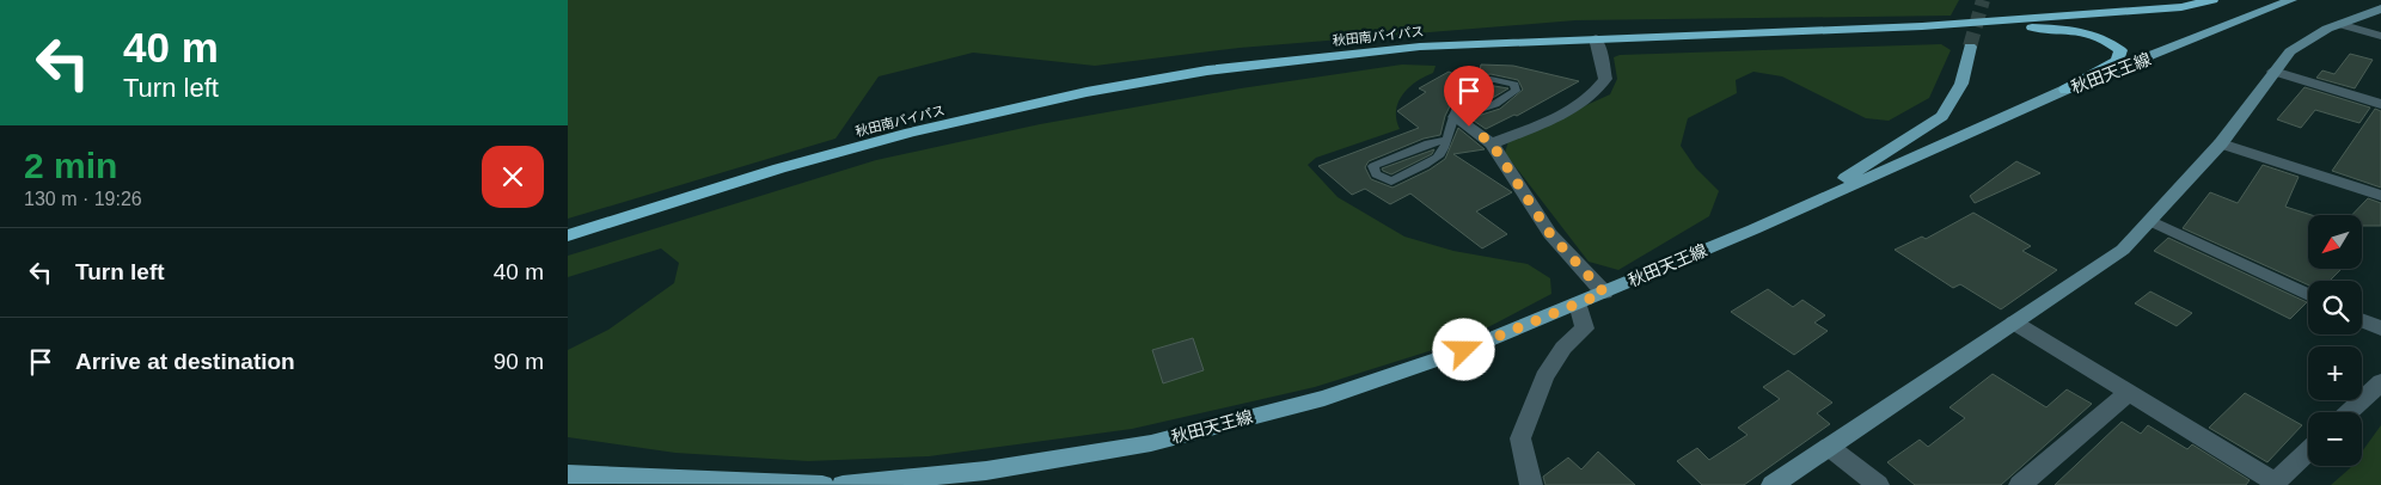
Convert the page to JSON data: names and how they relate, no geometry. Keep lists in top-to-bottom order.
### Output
{
  "streets": {
    "highway": ["秋田南バイパス"],
    "main road": ["秋田天王線"]
  },
  "north": "bottom left",
  "page": {
    "turn": ["40 m", "Turn left"],
    "heading": ["2 min", "130 m · 19:26"],
    "map_buttons": ["+", "−"],
    "list": [
      {
        "name": "Turn left",
        "value": "40 m"
      },
      {
        "name": "Arrive at destination",
        "value": "90 m"
      }
    ]
  }
}
